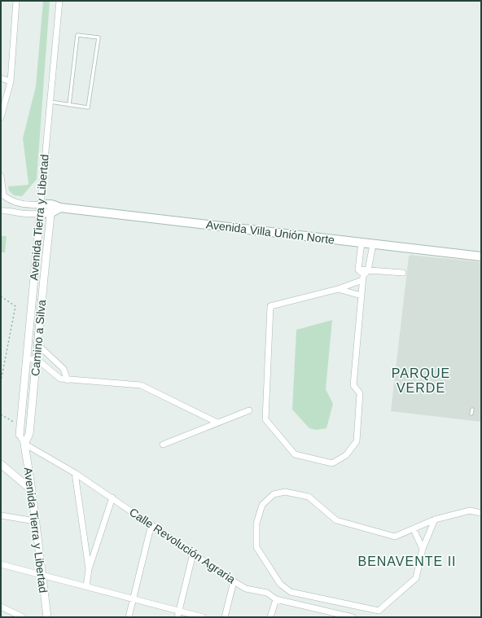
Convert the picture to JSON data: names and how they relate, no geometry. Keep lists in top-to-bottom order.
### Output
{
  "streets": {
    "main road": ["Avenida Villa Unión Norte"],
    "street": ["Avenida Tierra y Libertad", "Camino a Silva", "Calle Revolución Agraria"]
  },
  "crossings": [
    ["Avenida Tierra y Libertad", "Avenida Villa Unión Norte"],
    ["Avenida Tierra y Libertad", "Camino a Silva"],
    ["Avenida Tierra y Libertad", "Calle Revolución Agraria"],
    ["Avenida Villa Unión Norte", "Camino a Silva"],
    ["Camino a Silva", "Calle Revolución Agraria"]
  ],
  "districts": ["PARQUE VERDE", "BENAVENTE II"]
}
